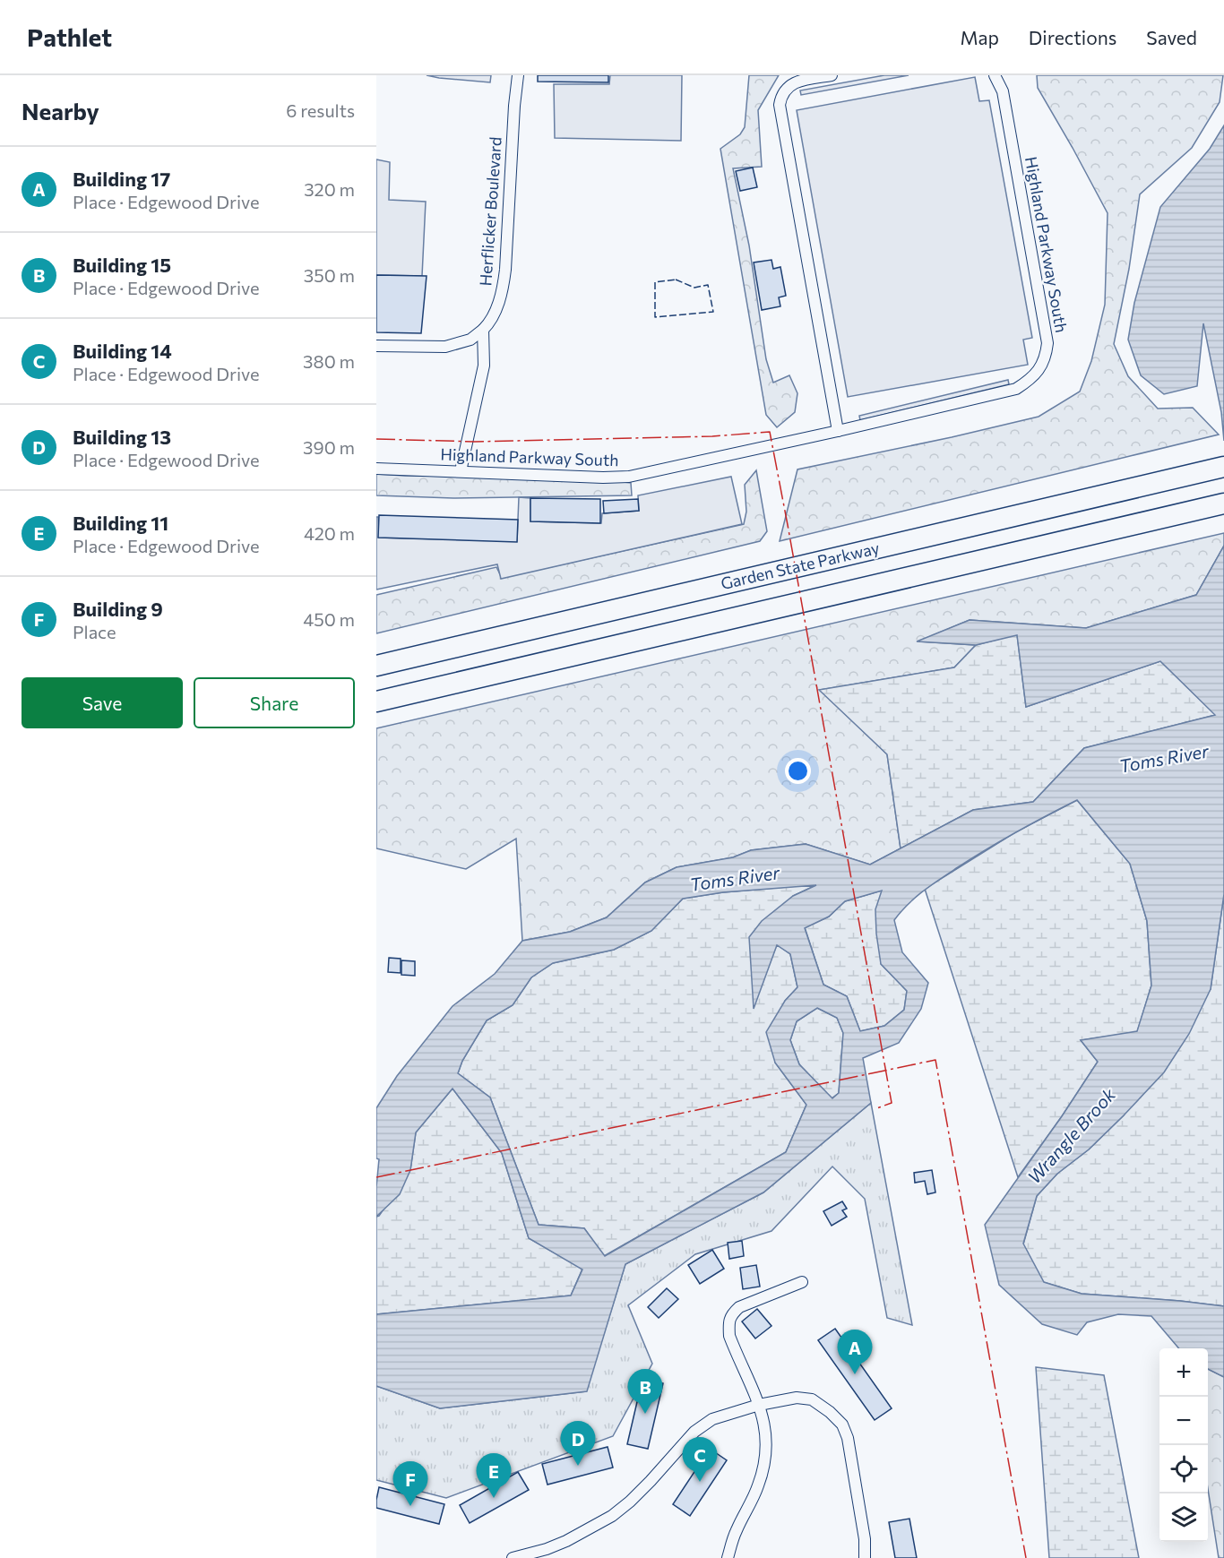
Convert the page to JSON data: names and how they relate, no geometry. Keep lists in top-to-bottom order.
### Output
{
  "streets": {
    "highway": ["Garden State Parkway"],
    "street": ["Herflicker Boulevard", "Highland Parkway South"]
  },
  "water": ["Toms River", "Wrangle Brook"],
  "page": {
    "header": "Pathlet",
    "nav": ["Map", "Directions", "Saved"],
    "heading": ["Nearby", "6 results"],
    "list": [
      {
        "mark": "A",
        "name": "Building 17",
        "note": "Place · Edgewood Drive",
        "value": "320 m"
      },
      {
        "mark": "B",
        "name": "Building 15",
        "note": "Place · Edgewood Drive",
        "value": "350 m"
      },
      {
        "mark": "C",
        "name": "Building 14",
        "note": "Place · Edgewood Drive",
        "value": "380 m"
      },
      {
        "mark": "D",
        "name": "Building 13",
        "note": "Place · Edgewood Drive",
        "value": "390 m"
      },
      {
        "mark": "E",
        "name": "Building 11",
        "note": "Place · Edgewood Drive",
        "value": "420 m"
      },
      {
        "mark": "F",
        "name": "Building 9",
        "note": "Place",
        "value": "450 m"
      }
    ],
    "buttons": ["Save", "Share"],
    "pins": [
      "A",
      "B",
      "D",
      "C",
      "E",
      "F"
    ],
    "map_buttons": ["+", "−"]
  }
}
